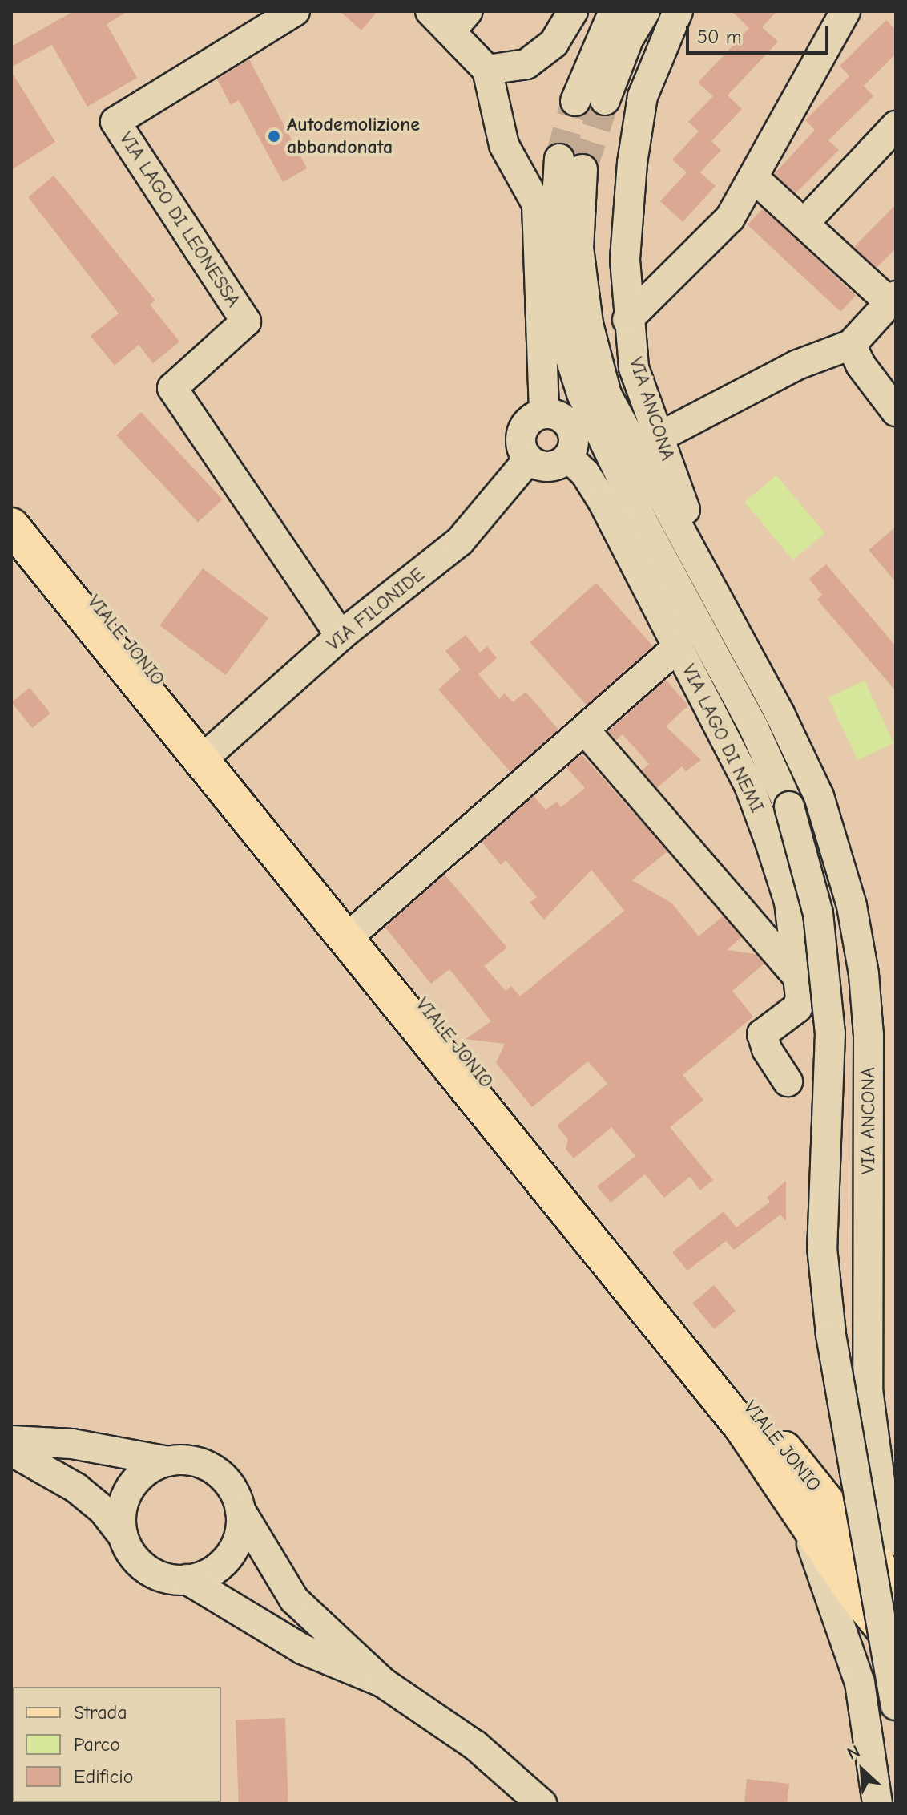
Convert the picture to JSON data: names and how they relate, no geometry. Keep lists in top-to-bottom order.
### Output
{
  "streets": {
    "main road": ["VIALE JONIO"],
    "street": [
      "VIA LAGO DI LEONESSA",
      "VIA ANCONA",
      "VIA FILONIDE",
      "VIA LAGO DI NEMI"
    ]
  },
  "crossings": [
    ["VIA LAGO DI LEONESSA", "VIA FILONIDE"],
    ["VIA FILONIDE", "VIALE JONIO"],
    ["VIA FILONIDE", "VIA LAGO DI NEMI"],
    ["VIALE JONIO", "VIA LAGO DI NEMI"]
  ],
  "places": ["Autodemolizione abbandonata"],
  "legend": ["Strada", "Parco", "Edificio"],
  "scale_bar": "50 m",
  "north": "top left"
}
